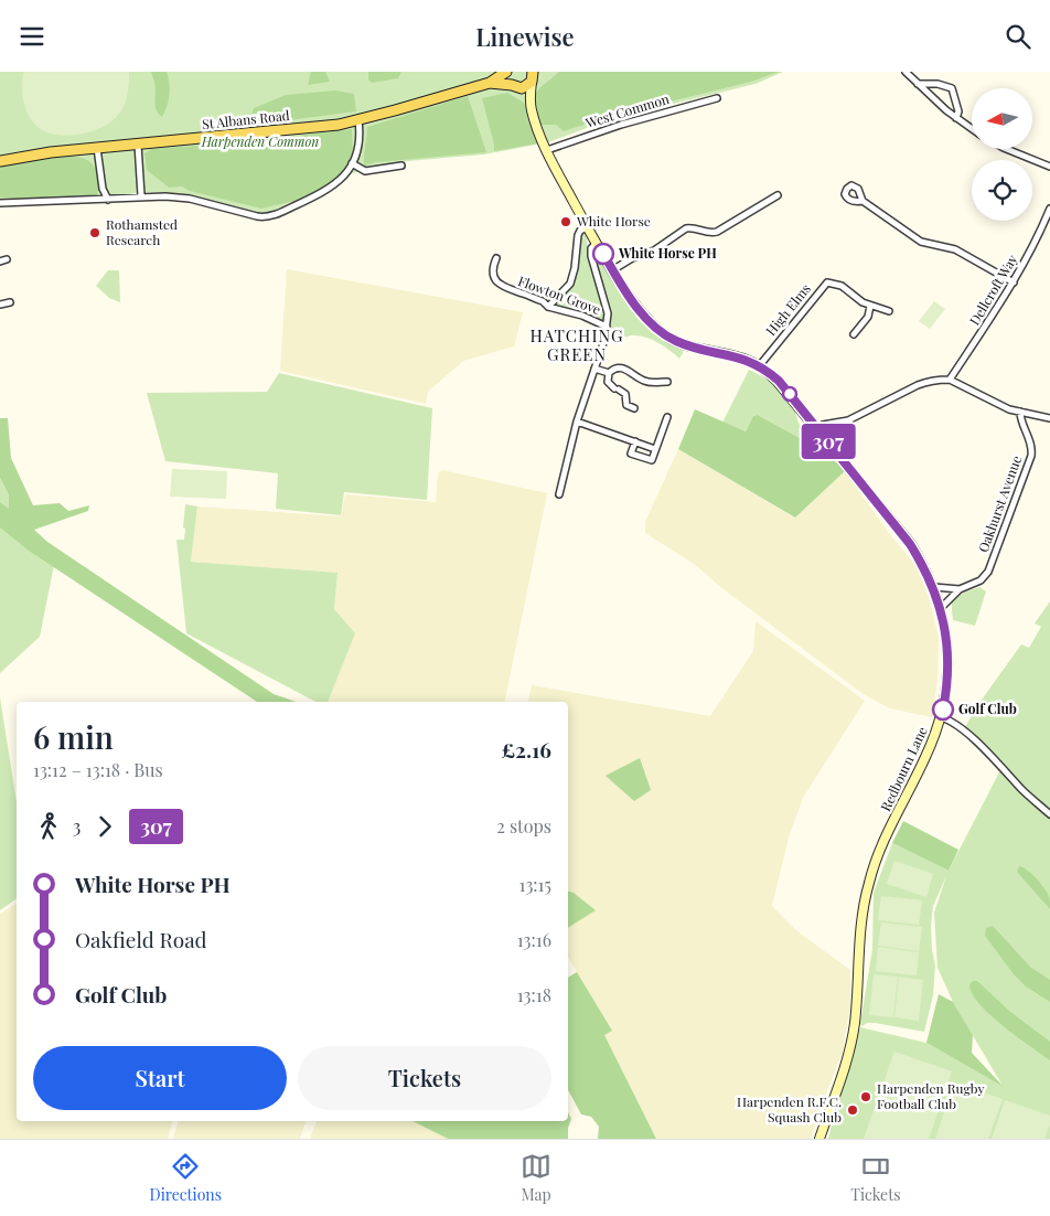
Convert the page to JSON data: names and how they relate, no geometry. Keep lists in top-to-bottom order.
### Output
{
  "streets": {
    "main road": ["St Albans Road", "Redbourn Lane"],
    "street": [
      "West Common",
      "Dellcroft Way",
      "Flowton Grove",
      "High Elms",
      "Oakhurst Avenue"
    ]
  },
  "crossings": [
    ["West Common", "Redbourn Lane"],
    ["St Albans Road", "Redbourn Lane"],
    ["High Elms", "Redbourn Lane"],
    ["Oakhurst Avenue", "Redbourn Lane"]
  ],
  "districts": ["HATCHING GREEN"],
  "parks": ["Harpenden Common"],
  "places": [
    "White Horse",
    "Rothamsted Research",
    "White Horse PH",
    "Golf Club",
    "Harpenden Rugby Football Club",
    "Harpenden R.F.C. Squash Club"
  ],
  "lines": ["bus line 307"],
  "north": "left",
  "page": {
    "header": "Linewise",
    "on_map": "307",
    "heading": ["6 min", "13:12 – 13:18 · Bus", "£2.16"],
    "legs": ["3", "307", "2 stops"],
    "list": [
      {
        "name": "White Horse PH",
        "value": "13:15"
      },
      {
        "name": "Oakfield Road",
        "value": "13:16"
      },
      {
        "name": "Golf Club",
        "value": "13:18"
      }
    ],
    "buttons": ["Start", "Tickets"],
    "tabs": ["Directions", "Map", "Tickets"]
  }
}
